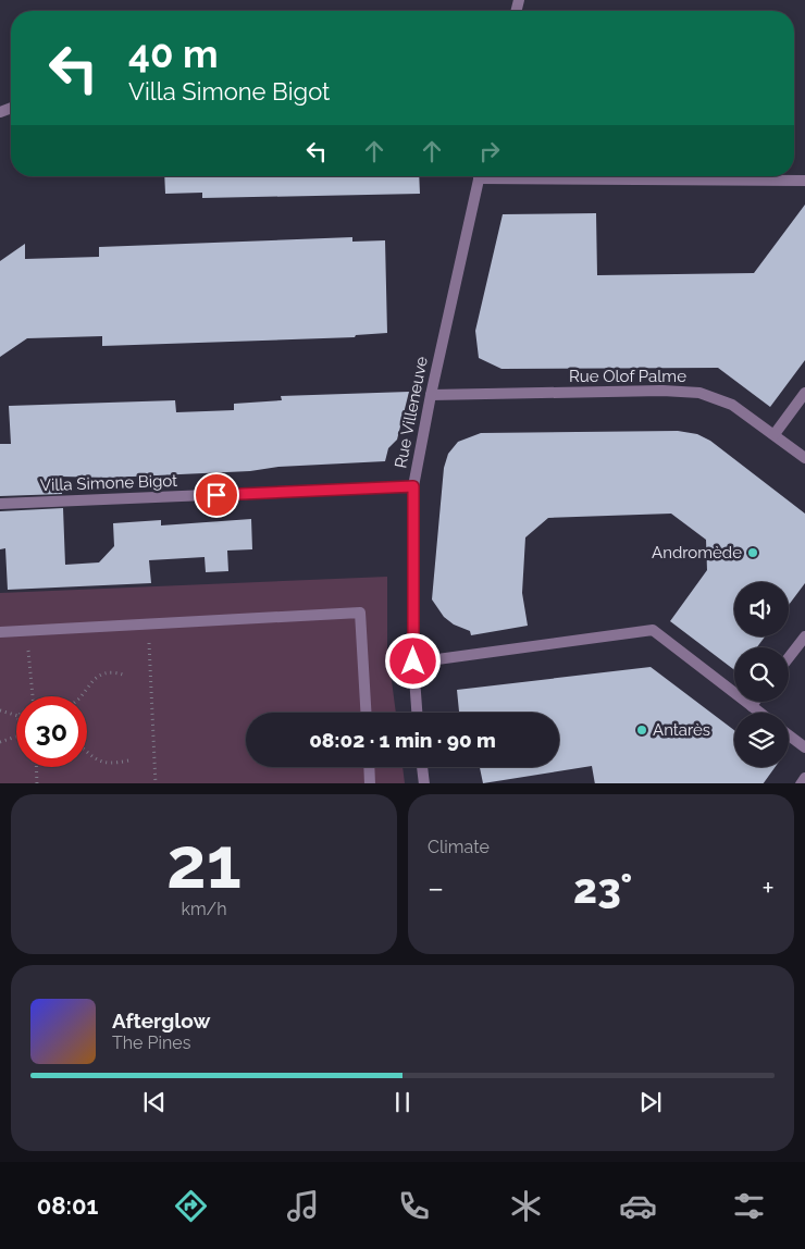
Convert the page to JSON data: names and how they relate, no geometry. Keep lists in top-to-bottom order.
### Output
{
  "streets": {
    "street": ["Rue Olof Palme", "Rue Villeneuve", "Villa Simone Bigot"]
  },
  "crossings": [
    ["Rue Olof Palme", "Rue Villeneuve"],
    ["Rue Villeneuve", "Villa Simone Bigot"]
  ],
  "places": ["Andromède", "Antarès"],
  "page": {
    "turn": ["40 m", "Villa Simone Bigot"],
    "limit": "30",
    "trip": "08:02 · 1 min · 90 m",
    "tile": [
      ["21", "km/h"],
      "Climate"
    ],
    "heat": ["−", "23°", "+"],
    "song": ["Afterglow", "The Pines"],
    "tabs": "08:01"
  }
}
